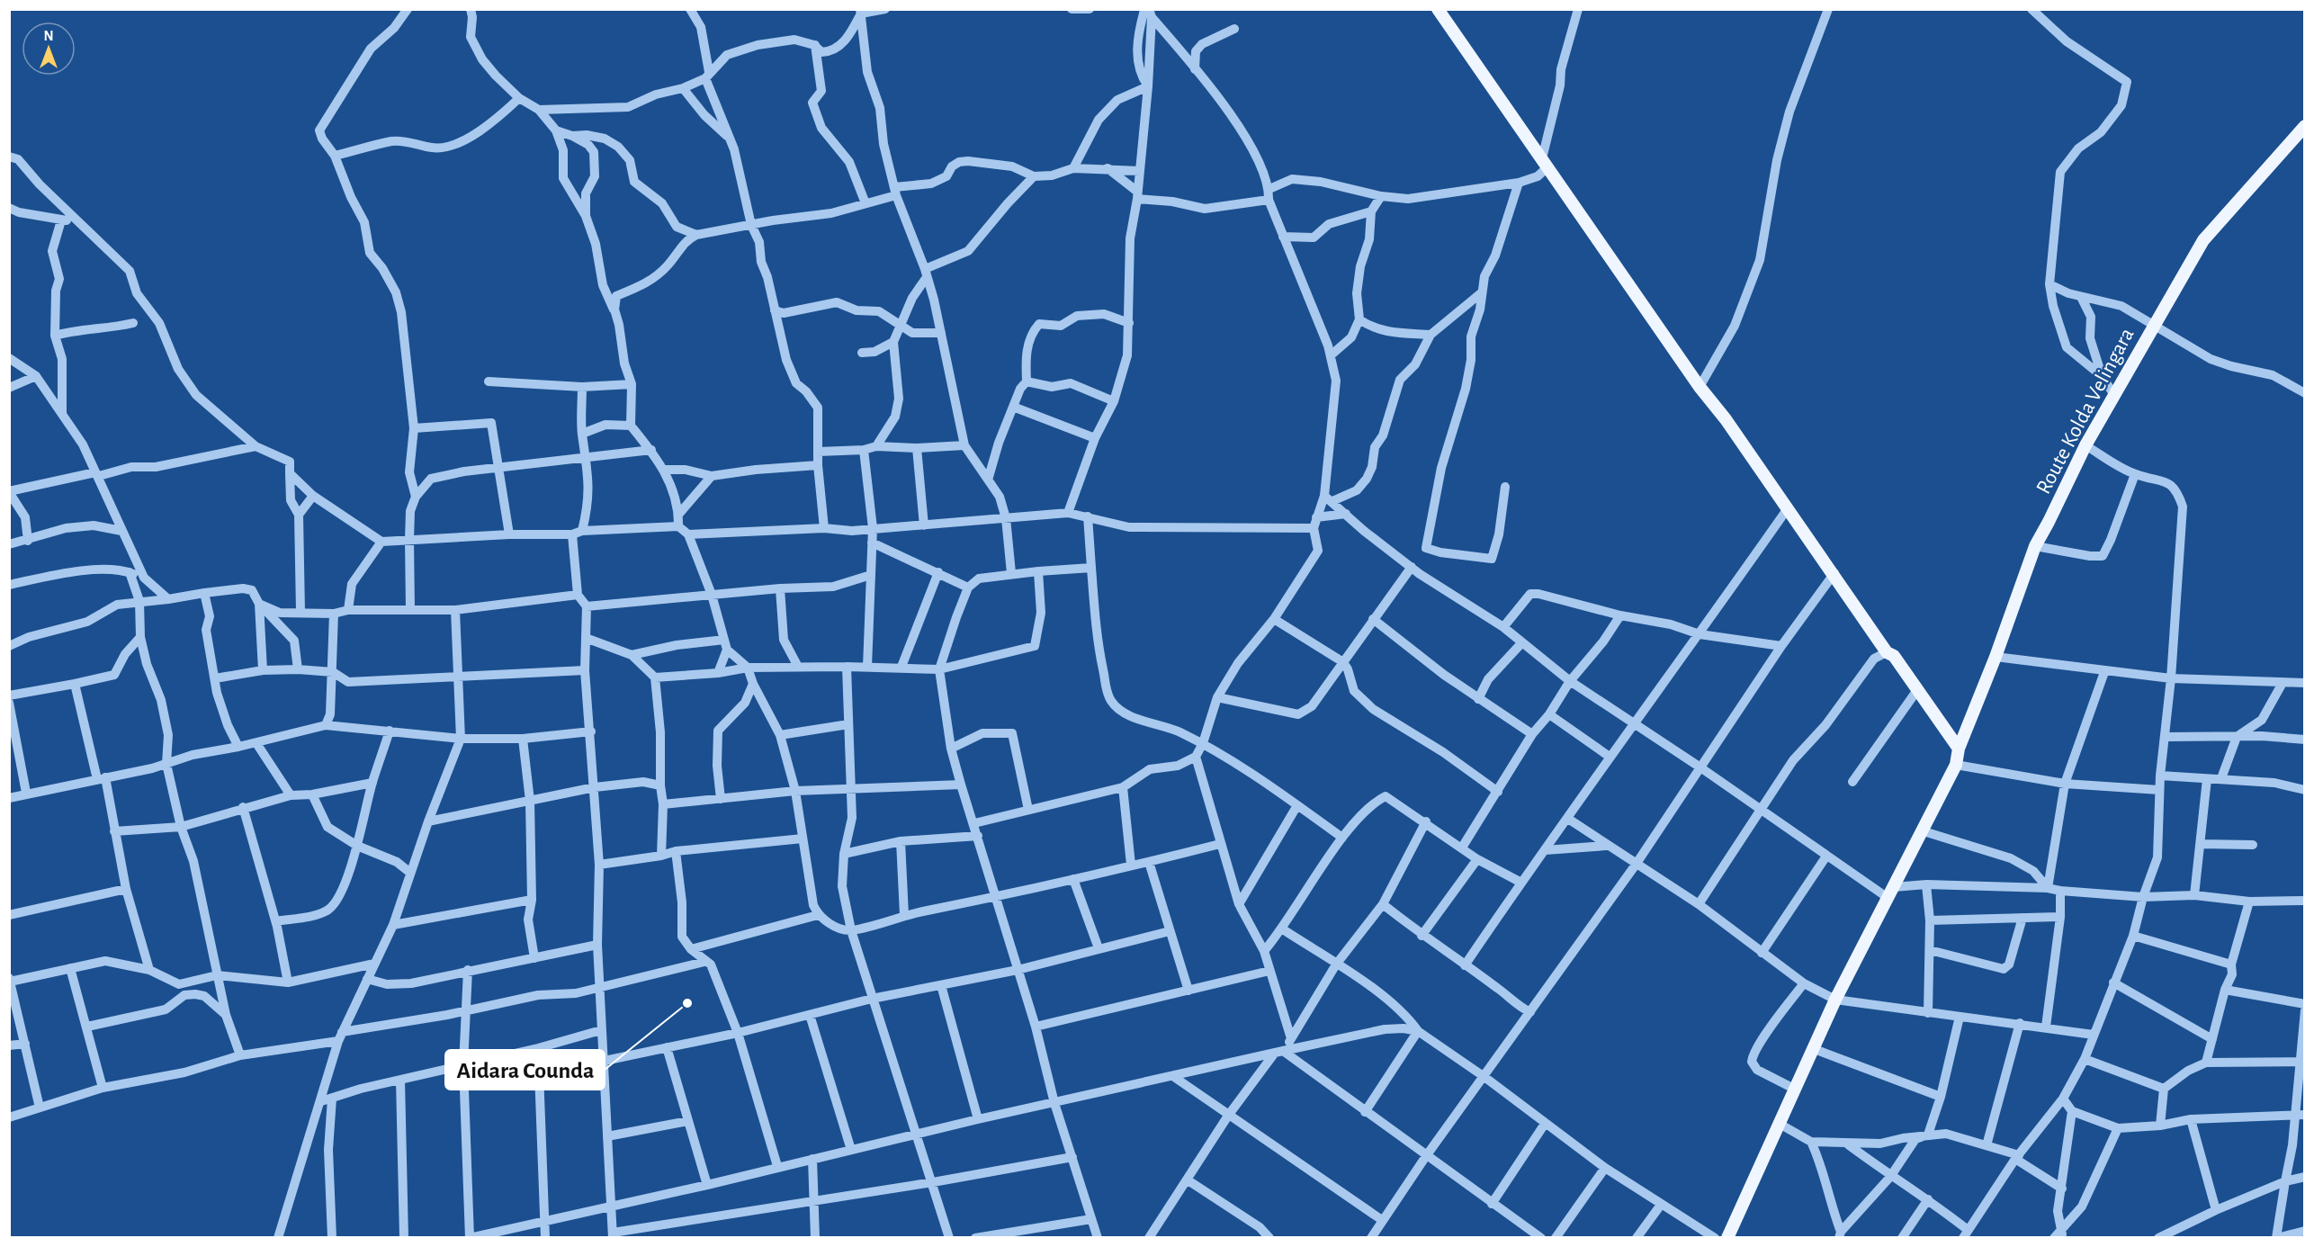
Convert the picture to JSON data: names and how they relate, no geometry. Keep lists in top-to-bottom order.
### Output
{
  "streets": {
    "main road": ["Route Kolda Velingara"]
  },
  "places": ["Aidara Counda"],
  "north": "top"
}
